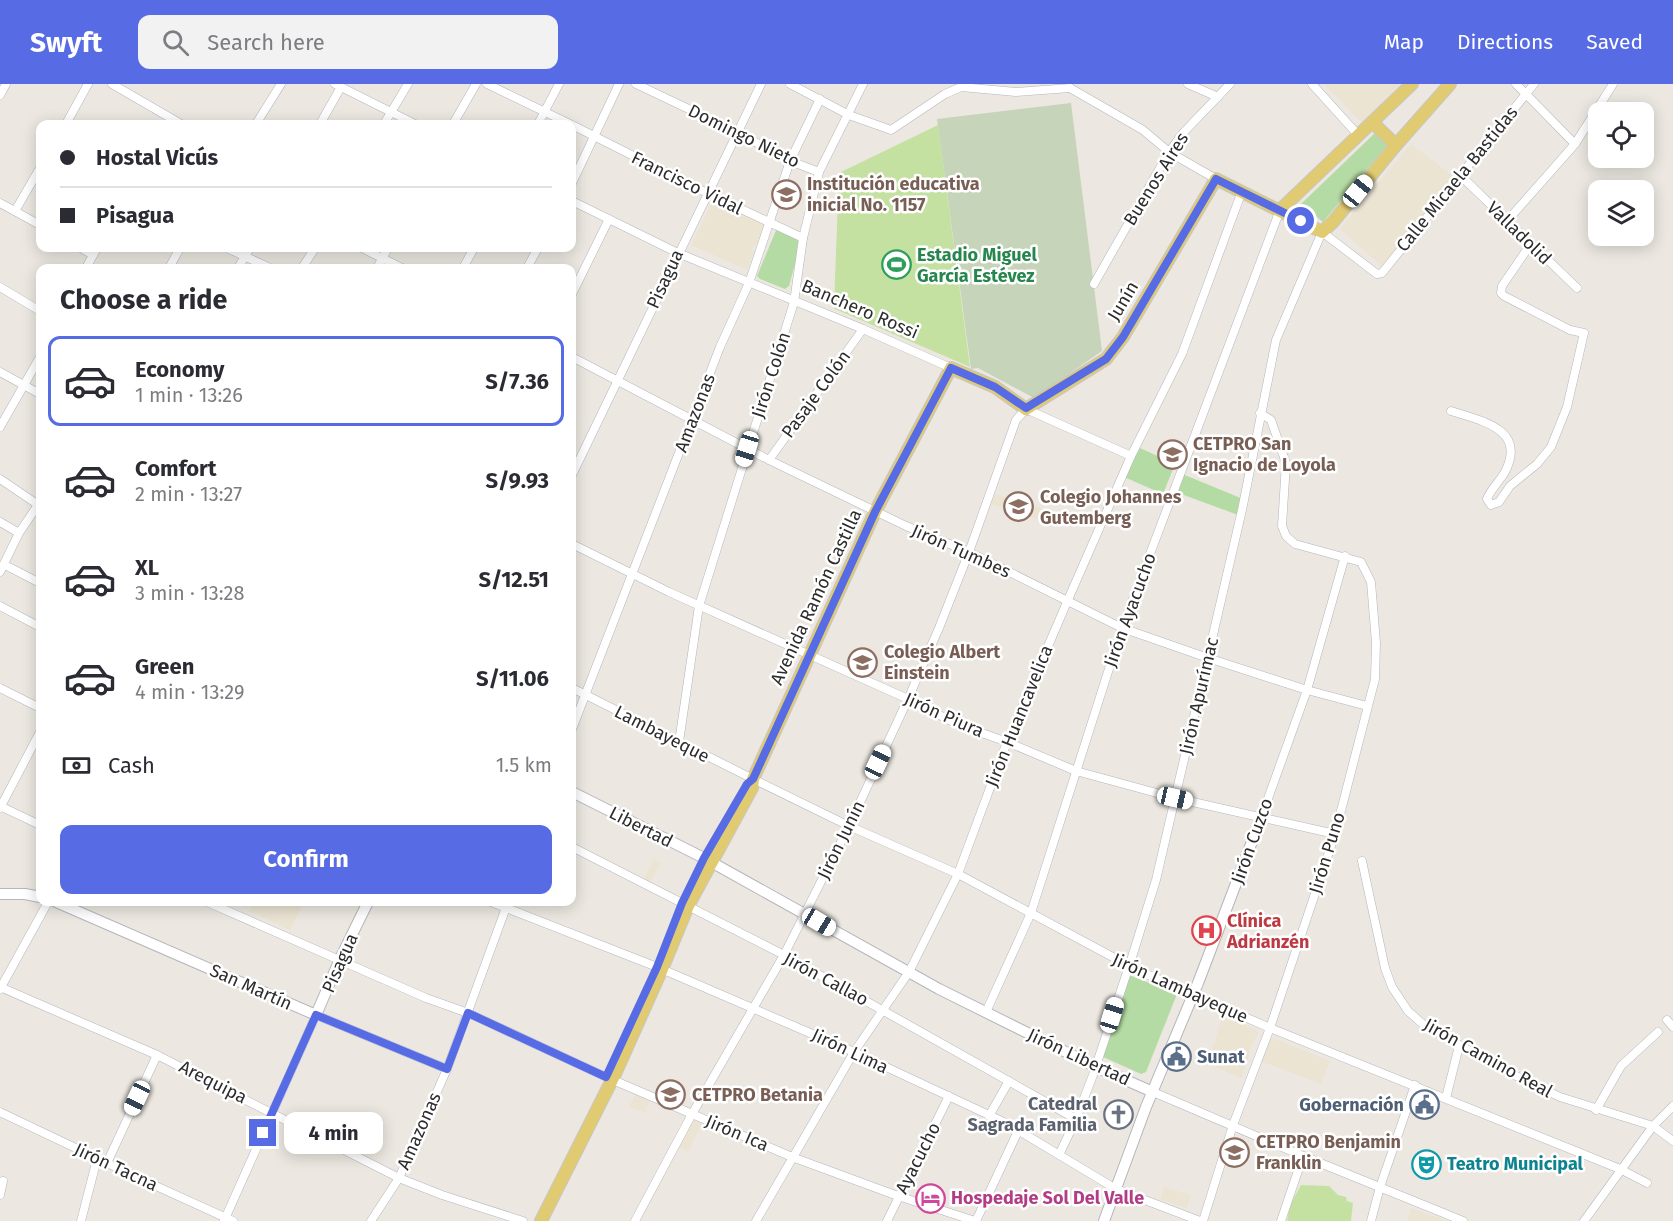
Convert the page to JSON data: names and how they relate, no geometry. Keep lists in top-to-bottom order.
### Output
{
  "streets": {
    "main road": ["Junín", "Banchero Rossi", "Avenida Ramón Castilla"],
    "street": [
      "Domingo Nieto",
      "Buenos Aires",
      "Calle Micaela Bastidas",
      "Francisco Vidal",
      "Valladolid",
      "Pisagua",
      "Jirón Colón",
      "Pasaje Colón",
      "Amazonas",
      "Jirón Tumbes",
      "Jirón Ayacucho",
      "Jirón Apurímac",
      "Jirón Piura",
      "Jirón Huancavelica",
      "Lambayeque",
      "Libertad",
      "Jirón Junín",
      "Jirón Cuzco",
      "Jirón Puno",
      "Jirón Callao",
      "San Martín",
      "Jirón Lambayeque",
      "Jirón Lima",
      "Jirón Libertad",
      "Jirón Camino Real",
      "Arequipa",
      "Jirón Ica",
      "Ayacucho",
      "Jirón Tacna"
    ]
  },
  "crossings": [
    ["Domingo Nieto", "Pisagua"],
    ["Domingo Nieto", "Jirón Colón"],
    ["Domingo Nieto", "Amazonas"],
    ["Calle Micaela Bastidas", "Valladolid"],
    ["Calle Micaela Bastidas", "Jirón Apurímac"],
    ["Francisco Vidal", "Pisagua"],
    ["Francisco Vidal", "Jirón Colón"],
    ["Francisco Vidal", "Amazonas"],
    ["Pisagua", "Banchero Rossi"],
    ["Pisagua", "Jirón Tumbes"],
    ["Pisagua", "San Martín"],
    ["Pisagua", "Arequipa"],
    ["Pisagua", "Jirón Ica"],
    ["Pisagua", "Jirón Tacna"],
    ["Junín", "Banchero Rossi"],
    ["Junín", "Jirón Junín"],
    ["Banchero Rossi", "Jirón Colón"],
    ["Banchero Rossi", "Pasaje Colón"],
    ["Banchero Rossi", "Amazonas"],
    ["Banchero Rossi", "Avenida Ramón Castilla"],
    ["Banchero Rossi", "Jirón Huancavelica"],
    ["Banchero Rossi", "Jirón Junín"],
    ["Jirón Colón", "Jirón Tumbes"],
    ["Jirón Colón", "Jirón Piura"],
    ["Jirón Colón", "Lambayeque"],
    ["Pasaje Colón", "Jirón Tumbes"],
    ["Amazonas", "Jirón Tumbes"],
    ["Amazonas", "Jirón Piura"],
    ["Amazonas", "Lambayeque"],
    ["Amazonas", "San Martín"],
    ["Amazonas", "Arequipa"],
    ["Amazonas", "Jirón Ica"],
    ["Jirón Tumbes", "Avenida Ramón Castilla"],
    ["Jirón Tumbes", "Jirón Ayacucho"],
    ["Jirón Tumbes", "Jirón Apurímac"],
    ["Jirón Tumbes", "Jirón Huancavelica"],
    ["Jirón Tumbes", "Jirón Junín"],
    ["Jirón Tumbes", "Jirón Cuzco"],
    ["Jirón Tumbes", "Jirón Puno"],
    ["Avenida Ramón Castilla", "Jirón Piura"],
    ["Avenida Ramón Castilla", "Lambayeque"],
    ["Avenida Ramón Castilla", "Libertad"],
    ["Avenida Ramón Castilla", "Jirón Callao"],
    ["Avenida Ramón Castilla", "Jirón Lambayeque"],
    ["Avenida Ramón Castilla", "Jirón Lima"],
    ["Avenida Ramón Castilla", "Jirón Libertad"],
    ["Avenida Ramón Castilla", "Jirón Ica"],
    ["Jirón Ayacucho", "Jirón Piura"],
    ["Jirón Ayacucho", "Jirón Lambayeque"],
    ["Jirón Ayacucho", "Jirón Libertad"],
    ["Jirón Apurímac", "Jirón Piura"],
    ["Jirón Apurímac", "Jirón Callao"],
    ["Jirón Apurímac", "Jirón Lambayeque"],
    ["Jirón Apurímac", "Jirón Lima"],
    ["Jirón Apurímac", "Jirón Libertad"],
    ["Jirón Piura", "Jirón Huancavelica"],
    ["Jirón Piura", "Jirón Junín"],
    ["Jirón Piura", "Jirón Cuzco"],
    ["Jirón Piura", "Jirón Puno"],
    ["Jirón Huancavelica", "Jirón Callao"],
    ["Jirón Huancavelica", "Jirón Lambayeque"],
    ["Jirón Huancavelica", "Jirón Lima"],
    ["Jirón Huancavelica", "Jirón Libertad"],
    ["Jirón Huancavelica", "Jirón Ica"],
    ["Lambayeque", "Jirón Lambayeque"],
    ["Libertad", "Jirón Libertad"],
    ["Jirón Junín", "Jirón Callao"],
    ["Jirón Junín", "Jirón Lambayeque"],
    ["Jirón Junín", "Jirón Lima"],
    ["Jirón Junín", "Jirón Libertad"],
    ["Jirón Junín", "Jirón Ica"],
    ["Jirón Cuzco", "Jirón Puno"],
    ["Jirón Cuzco", "Jirón Lambayeque"],
    ["Jirón Cuzco", "Jirón Lima"],
    ["Jirón Cuzco", "Jirón Libertad"],
    ["Jirón Puno", "Jirón Lambayeque"],
    ["Jirón Puno", "Jirón Lima"],
    ["Jirón Puno", "Jirón Libertad"],
    ["Jirón Lima", "Ayacucho"],
    ["Jirón Ica", "Ayacucho"]
  ],
  "places": {
    "school or university": [
      "Institución educativa inicial No. 1157",
      "CETPRO San Ignacio de Loyola",
      "Colegio Johannes Gutemberg",
      "Colegio Albert Einstein",
      "CETPRO Betania",
      "CETPRO Benjamin Franklin"
    ],
    "sports": ["Estadio Miguel García Estévez"],
    "hospital": ["Clínica Adrianzén"],
    "public building": ["Sunat", "Gobernación"],
    "church": ["Catedral Sagrada Familia"],
    "theatre": ["Teatro Municipal"],
    "hotel": ["Hospedaje Sol Del Valle"]
  },
  "page": {
    "header": "Swyft",
    "search": "Search here",
    "nav": ["Map", "Directions", "Saved"],
    "banner": ["Hostal Vicús", "Pisagua"],
    "heading": "Choose a ride",
    "list": [
      {
        "name": "Economy",
        "note": "1 min · 13:26",
        "value": "S/7.36"
      },
      {
        "name": "Comfort",
        "note": "2 min · 13:27",
        "value": "S/9.93"
      },
      {
        "name": "XL",
        "note": "3 min · 13:28",
        "value": "S/12.51"
      },
      {
        "name": "Green",
        "note": "4 min · 13:29",
        "value": "S/11.06"
      }
    ],
    "pay": ["Cash", "1.5 km"],
    "buttons": "Confirm",
    "bubble": "4 min"
  }
}
